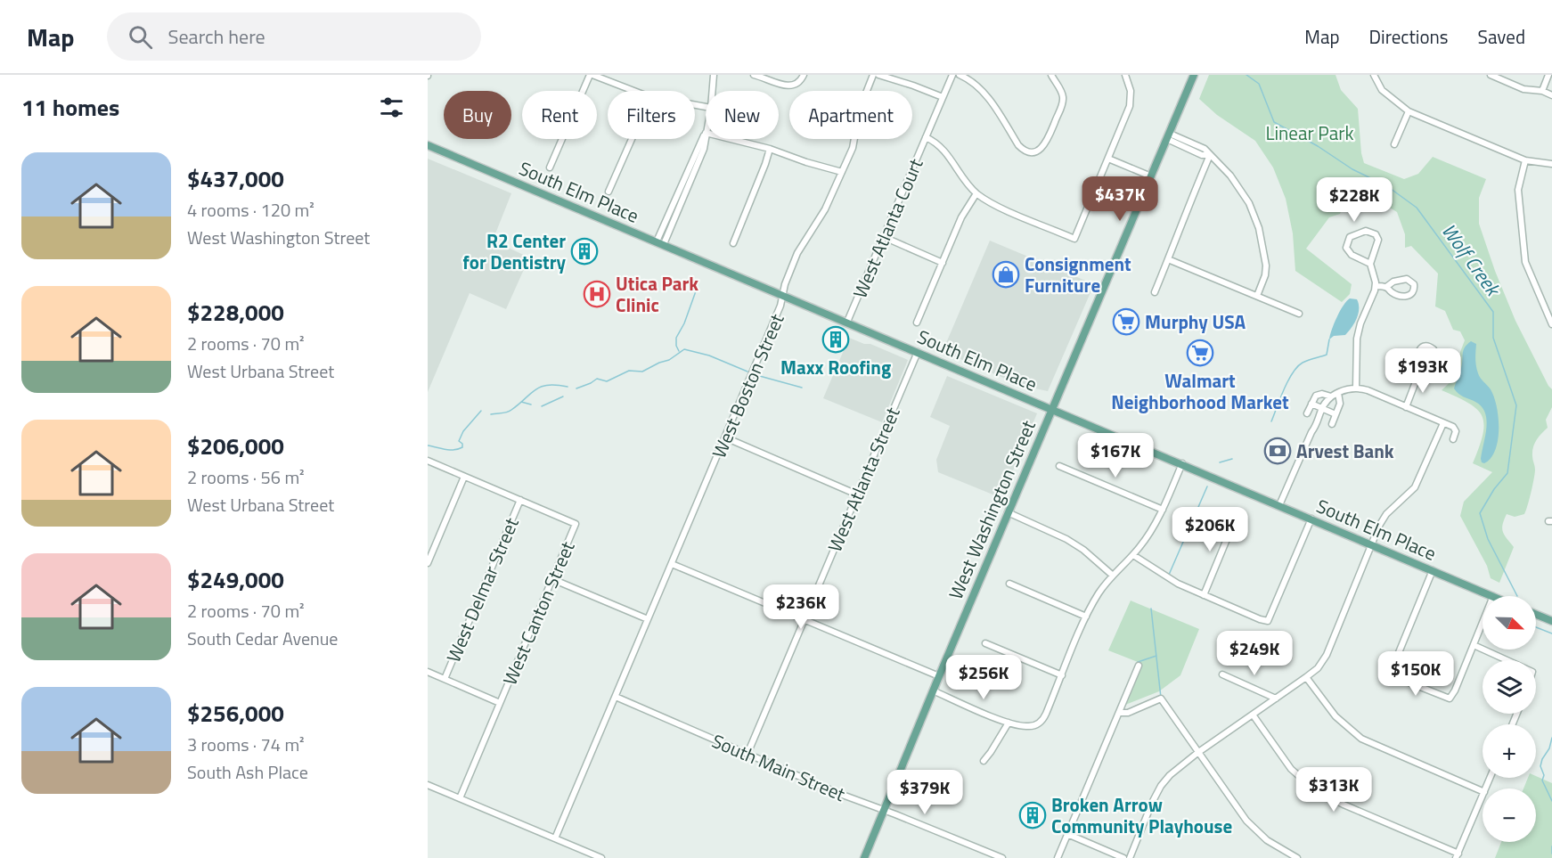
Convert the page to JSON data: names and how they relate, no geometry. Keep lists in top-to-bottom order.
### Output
{
  "streets": {
    "main road": ["South Elm Place", "West Washington Street"],
    "street": [
      "West Atlanta Court",
      "West Boston Street",
      "West Atlanta Street",
      "West Delmar Street",
      "West Canton Street",
      "South Main Street"
    ]
  },
  "crossings": [
    ["South Elm Place", "West Atlanta Court"],
    ["South Elm Place", "West Boston Street"],
    ["South Elm Place", "West Atlanta Street"],
    ["South Elm Place", "West Washington Street"],
    ["West Boston Street", "South Main Street"],
    ["West Atlanta Street", "South Main Street"],
    ["West Washington Street", "South Main Street"],
    ["West Delmar Street", "West Canton Street"]
  ],
  "water": ["Wolf Creek"],
  "parks": ["Linear Park"],
  "places": {
    "building": ["R2 Center for Dentistry", "Maxx Roofing", "Broken Arrow Community Playhouse"],
    "shop": ["Consignment Furniture"],
    "hospital": ["Utica Park Clinic"],
    "supermarket": ["Murphy USA", "Walmart Neighborhood Market"],
    "bank": ["Arvest Bank"]
  },
  "north": "bottom right",
  "page": {
    "header": "Map",
    "search": "Search here",
    "nav": ["Map", "Directions", "Saved"],
    "heading": "11 homes",
    "chip": [
      "Buy",
      "Rent",
      "Filters",
      "New",
      "Apartment"
    ],
    "list": [
      {
        "name": "$437,000",
        "note": "4 rooms · 120 m² · West Washington Street"
      },
      {
        "name": "$228,000",
        "note": "2 rooms · 70 m² · West Urbana Street"
      },
      {
        "name": "$206,000",
        "note": "2 rooms · 56 m² · West Urbana Street"
      },
      {
        "name": "$249,000",
        "note": "2 rooms · 70 m² · South Cedar Avenue"
      },
      {
        "name": "$256,000",
        "note": "3 rooms · 74 m² · South Ash Place"
      }
    ],
    "price": [
      "$437K",
      "$228K",
      "$193K",
      "$167K",
      "$206K",
      "$236K",
      "$249K",
      "$150K",
      "$256K",
      "$313K",
      "$379K"
    ],
    "map_buttons": ["+", "−"]
  }
}
